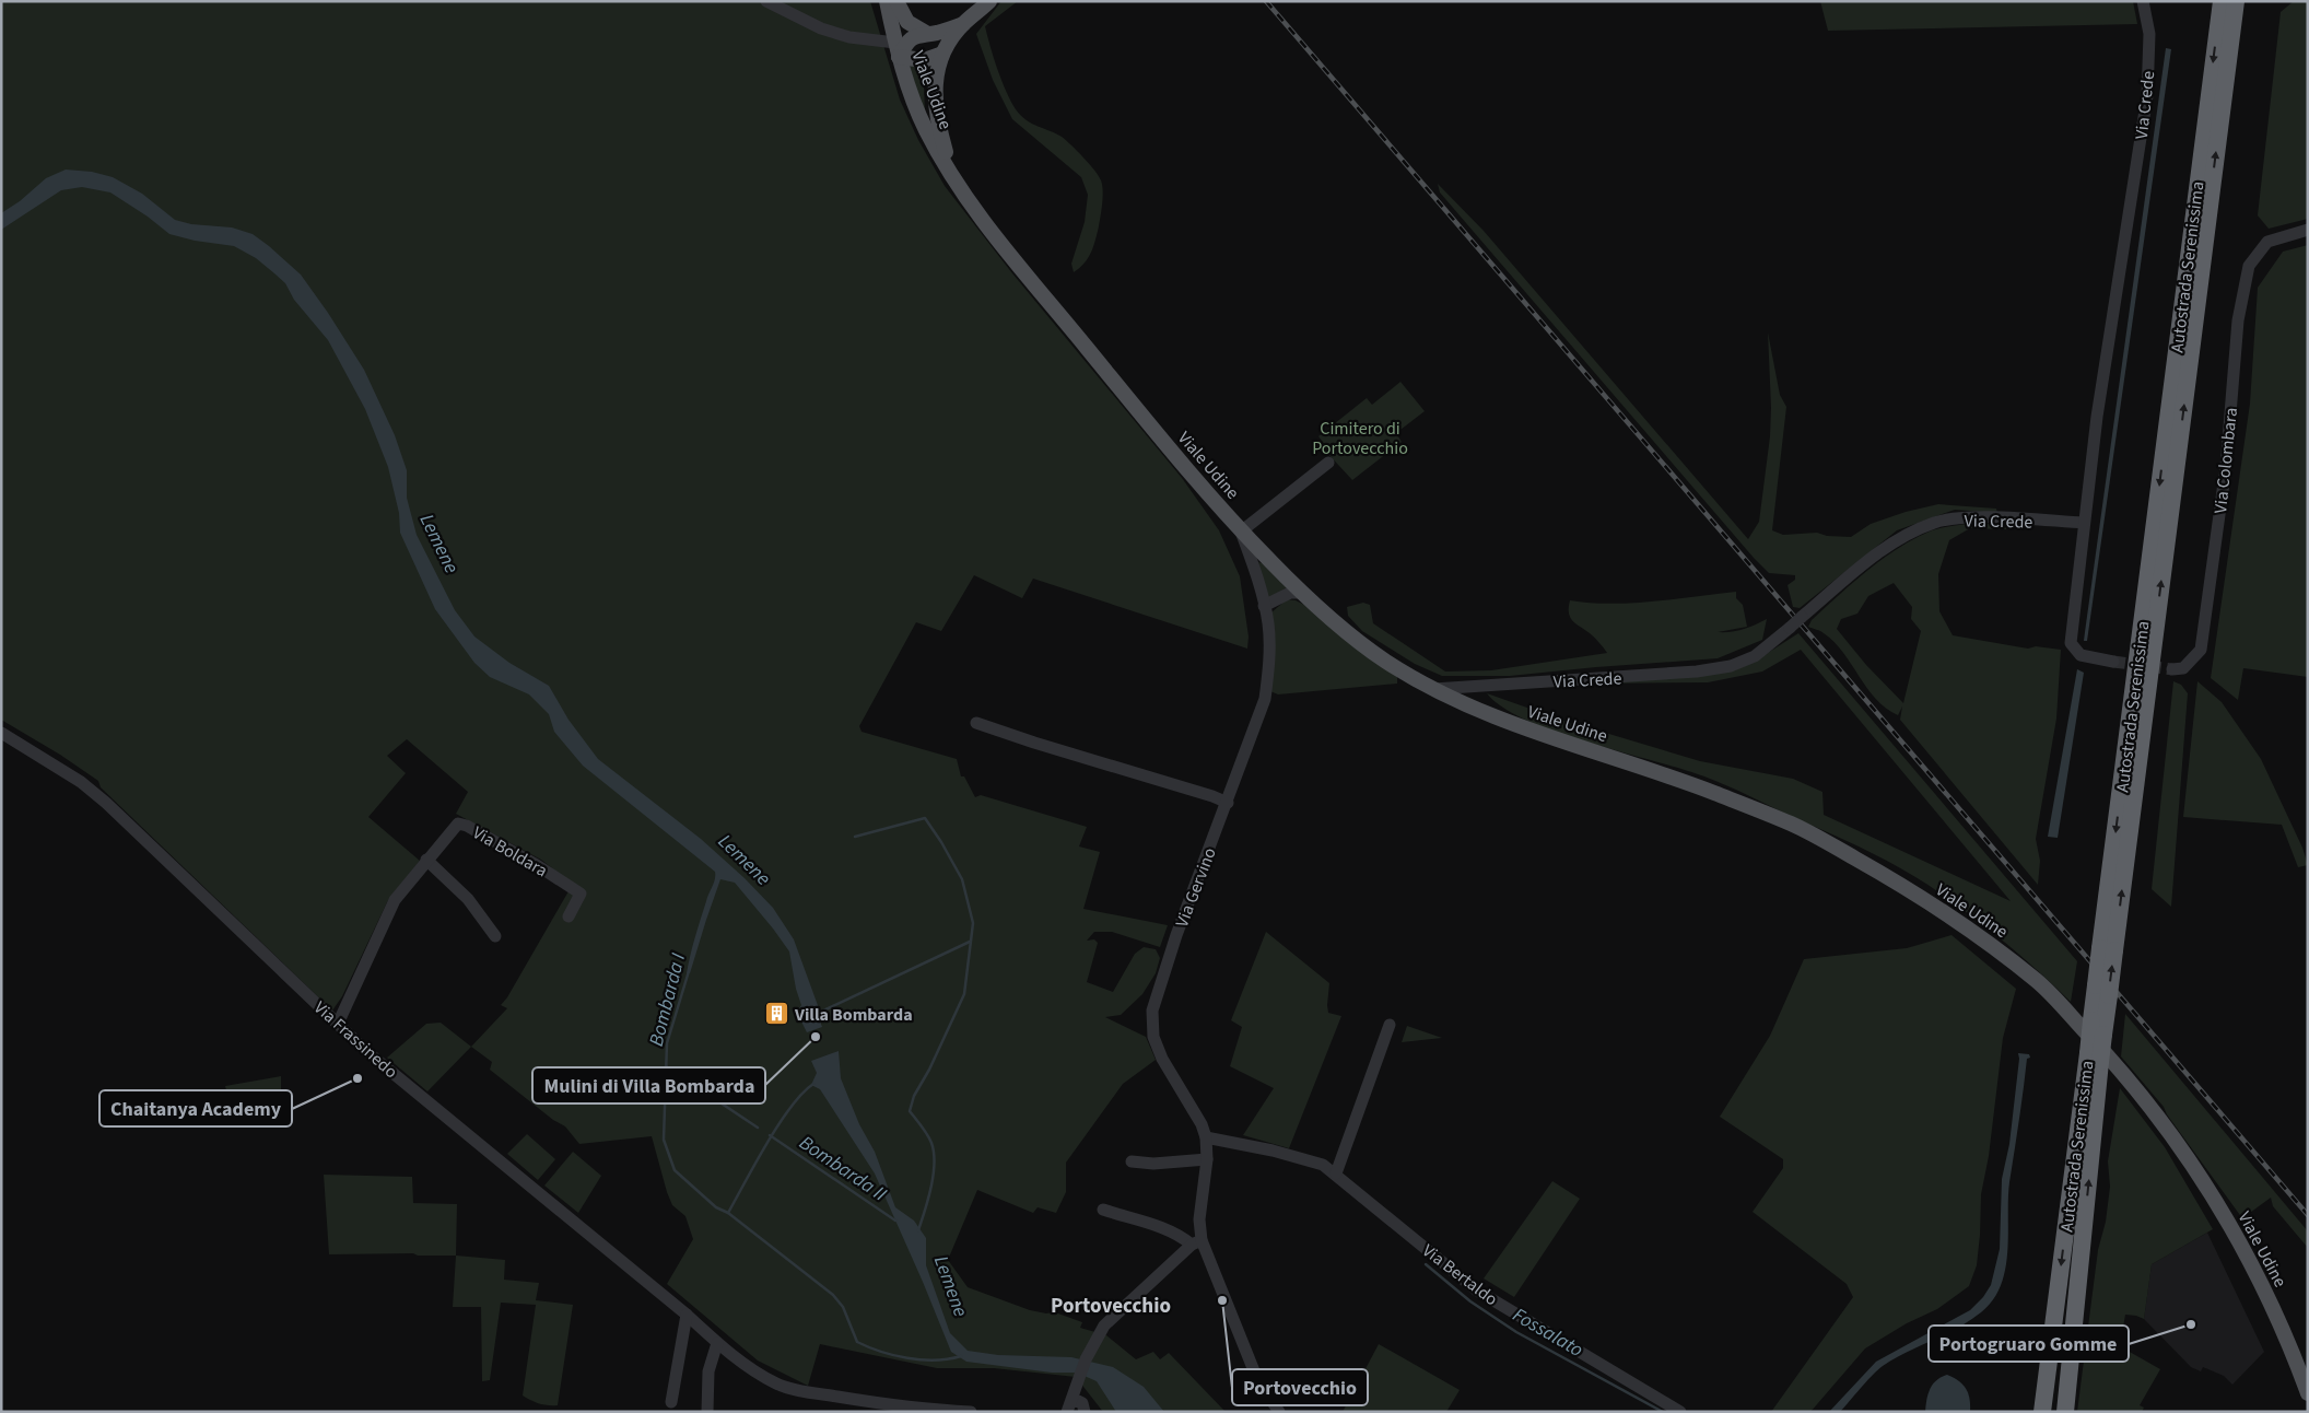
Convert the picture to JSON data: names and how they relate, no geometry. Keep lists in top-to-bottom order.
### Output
{
  "streets": {
    "highway": ["Autostrada Serenissima"],
    "main road": ["Viale Udine"],
    "street": [
      "Via Crede",
      "Via Colombara",
      "Via Boldara",
      "Via Gervino",
      "Via Frassinedo",
      "Via Bertaldo"
    ]
  },
  "crossings": [
    ["Viale Udine", "Via Crede"],
    ["Viale Udine", "Via Gervino"],
    ["Via Boldara", "Via Frassinedo"],
    ["Via Gervino", "Via Bertaldo"]
  ],
  "districts": ["Portovecchio"],
  "water": [
    "Lemene",
    "Bombarda I",
    "Bombarda II",
    "Fossalato"
  ],
  "parks": ["Cimitero di Portovecchio"],
  "places": {
    "building": ["Villa Bombarda"],
    "other": [
      "Mulini di Villa Bombarda",
      "Chaitanya Academy",
      "Portovecchio",
      "Portogruaro Gomme"
    ]
  }
}
